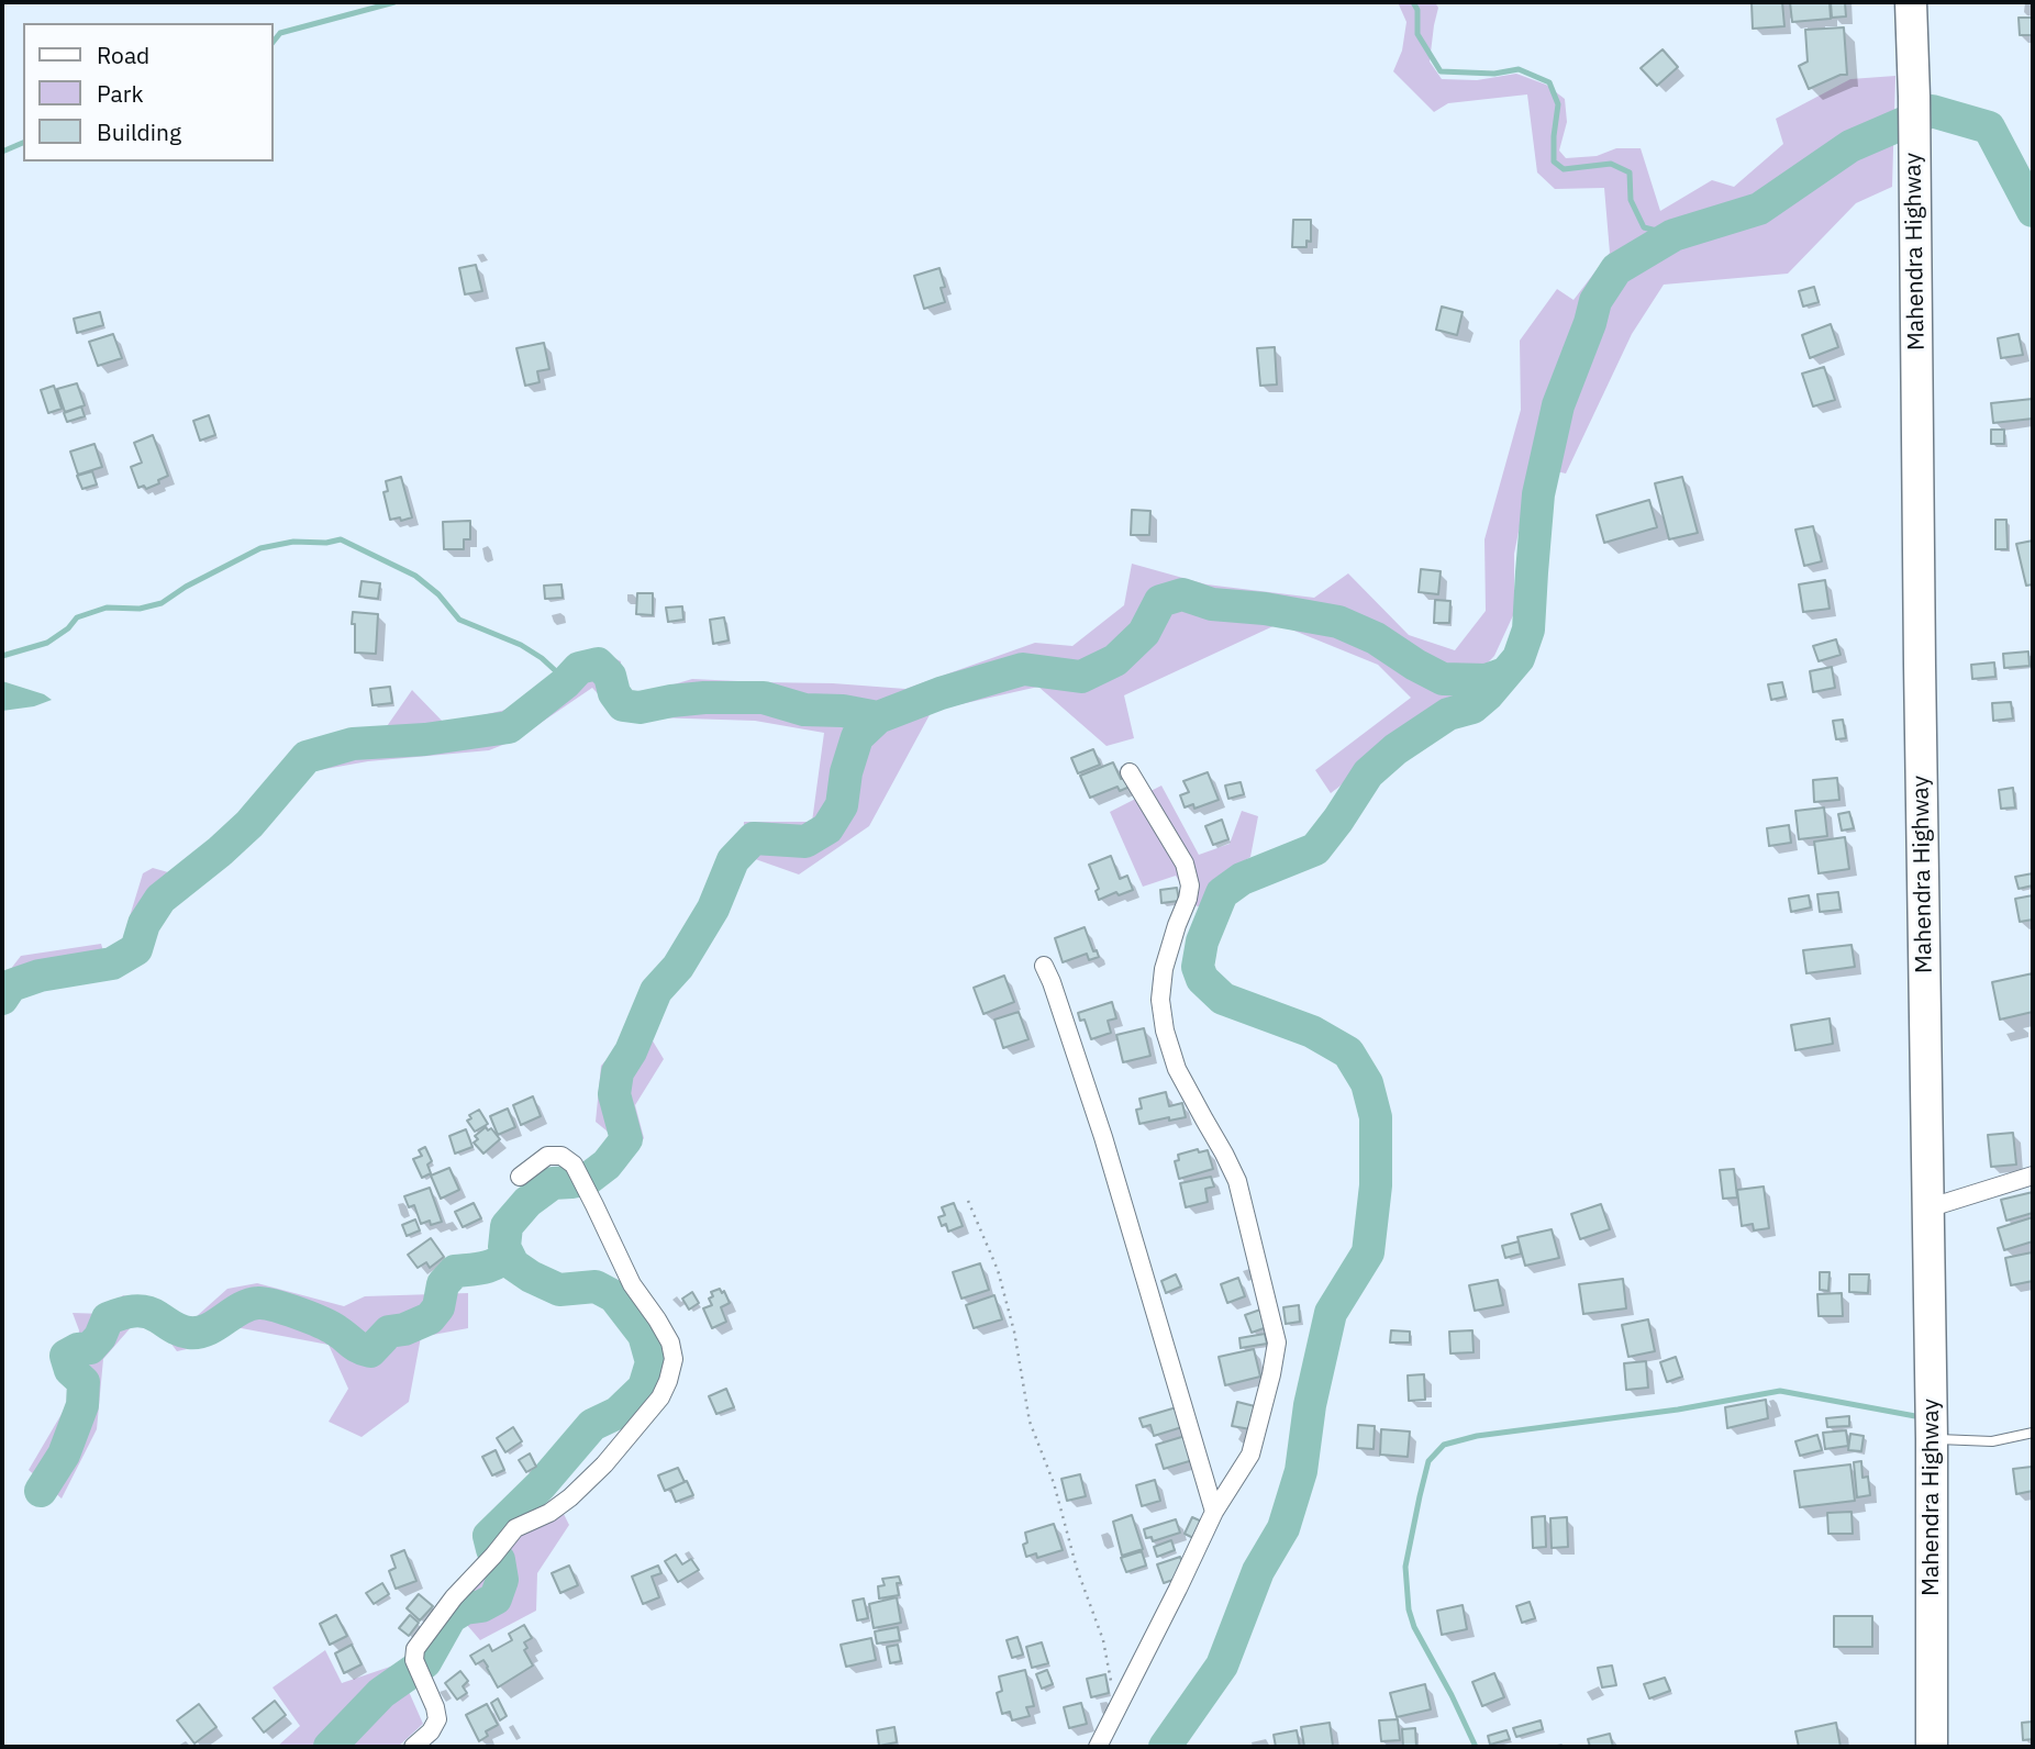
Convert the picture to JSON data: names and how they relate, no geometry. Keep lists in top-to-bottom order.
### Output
{
  "streets": {
    "highway": ["Mahendra Highway"]
  },
  "legend": ["Road", "Park", "Building"]
}
